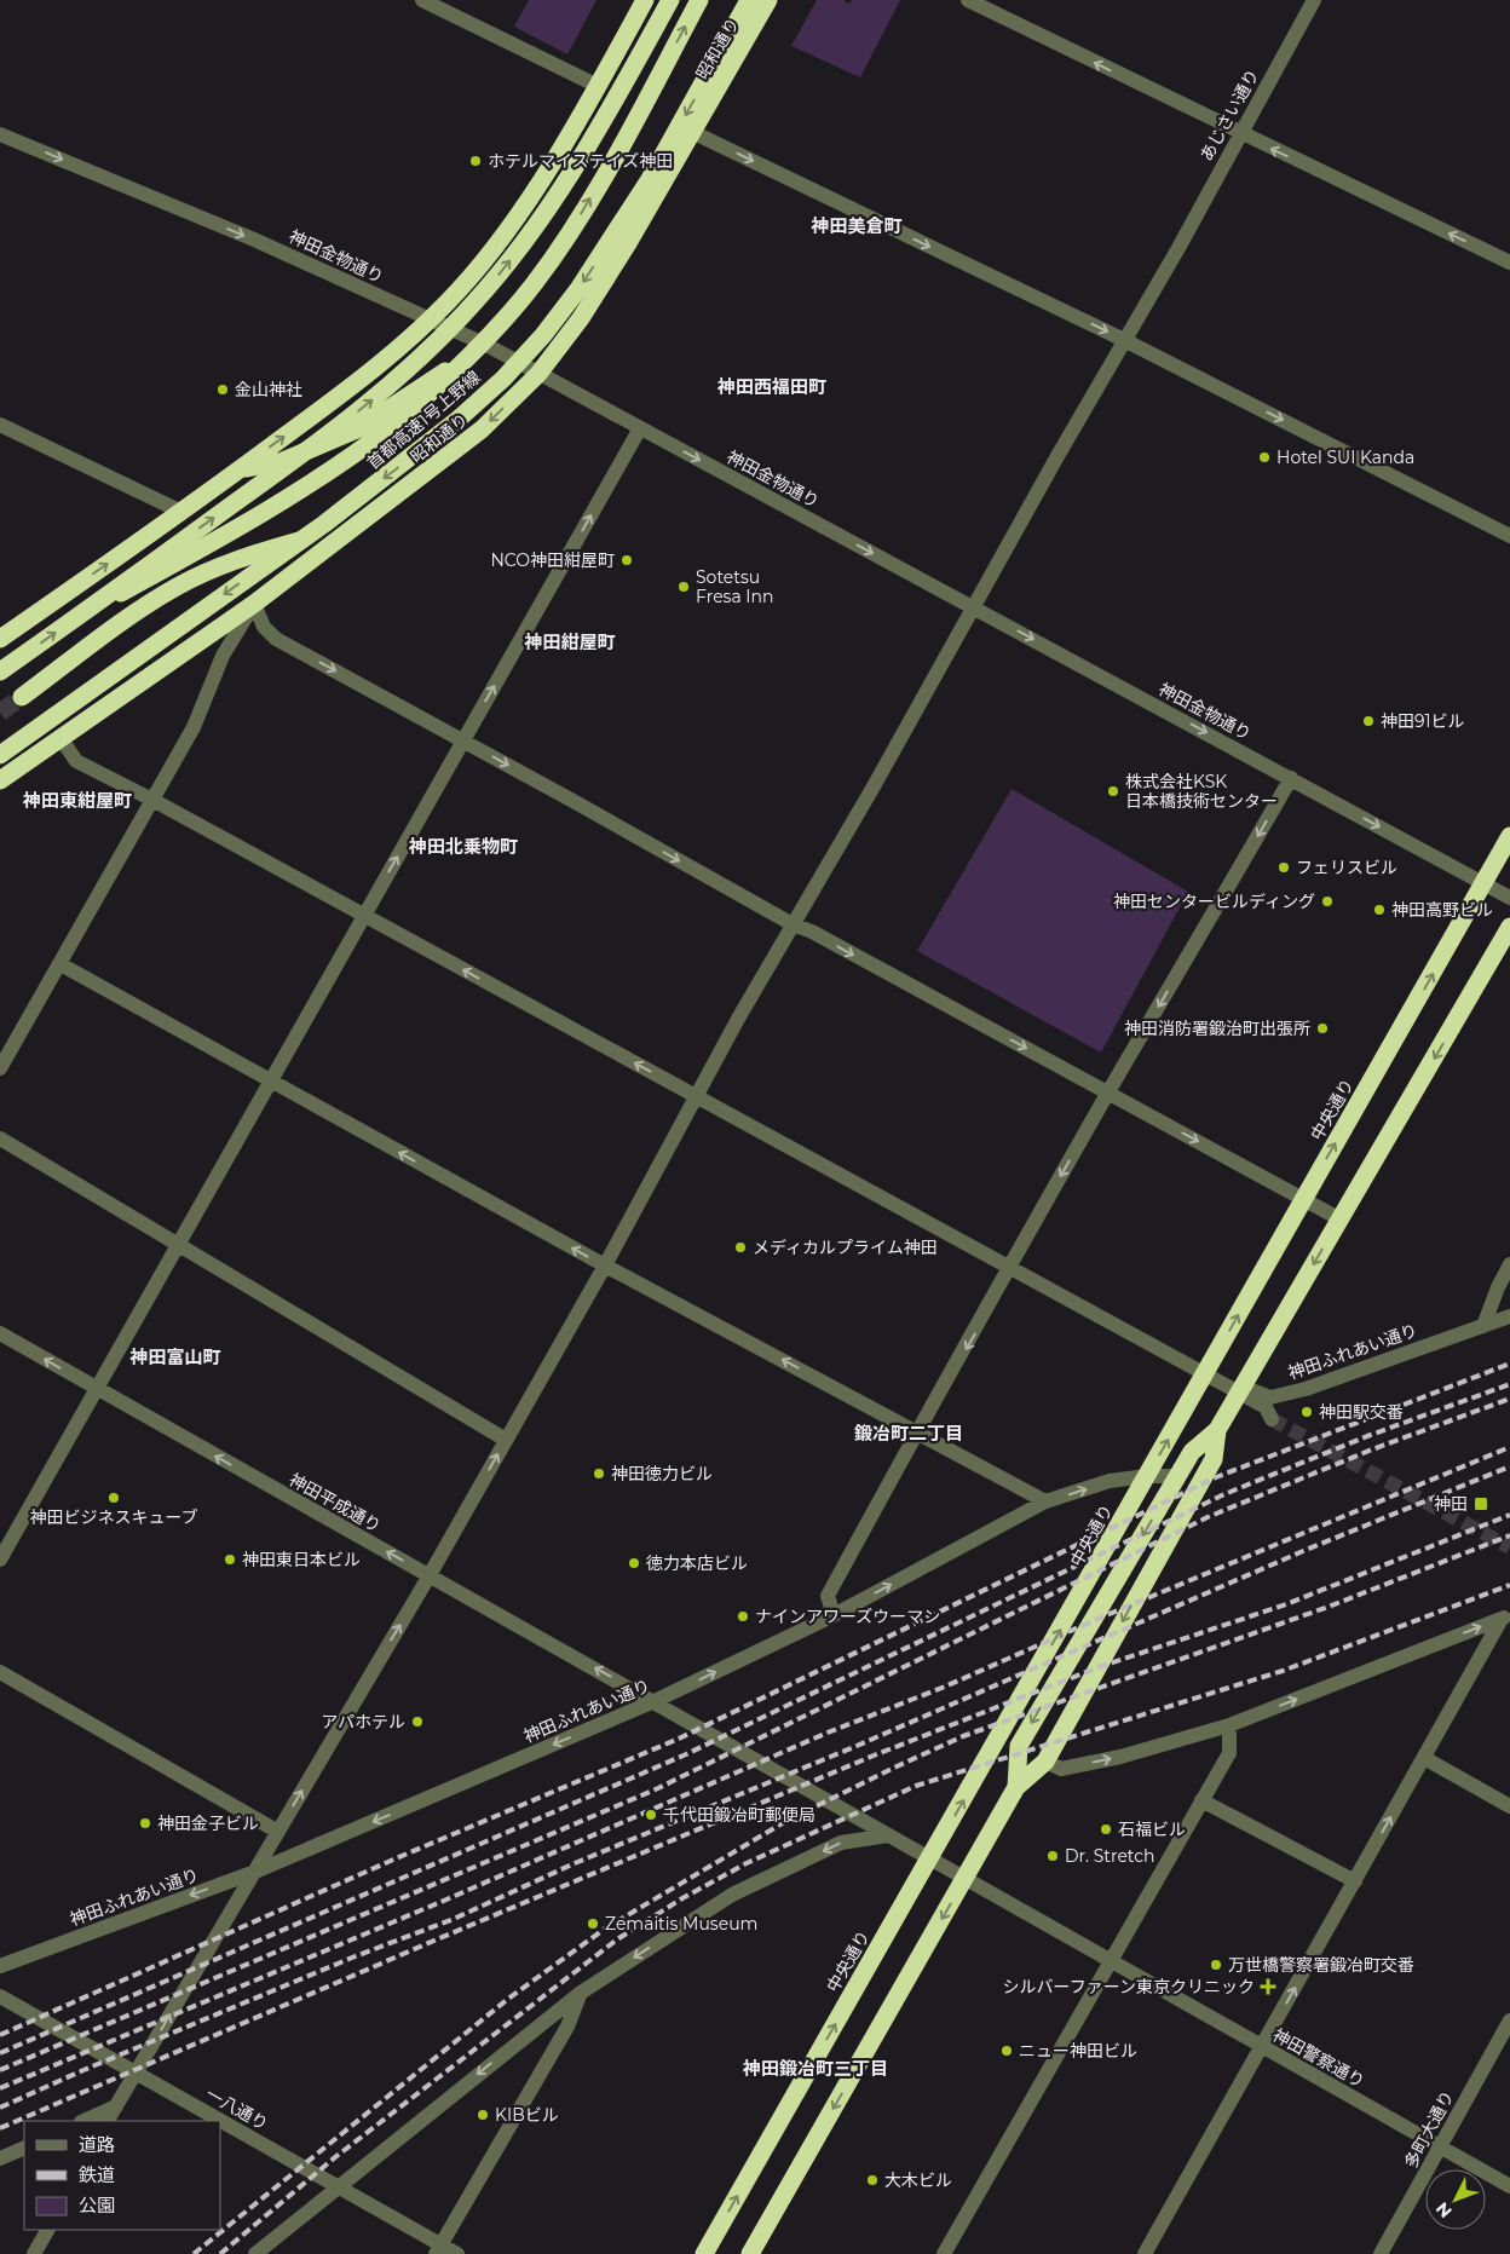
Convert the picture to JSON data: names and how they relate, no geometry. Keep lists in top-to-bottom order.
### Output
{
  "streets": {
    "highway": ["昭和通り", "首都高速1号上野線", "中央通り"],
    "street": [
      "あじさい通り",
      "神田金物通り",
      "神田ふれあい通り",
      "神田平成通り",
      "神田警察通り",
      "一八通り",
      "多町大通り"
    ]
  },
  "crossings": [
    ["昭和通り", "神田金物通り"],
    ["昭和通り", "神田ふれあい通り"],
    ["あじさい通り", "神田金物通り"],
    ["あじさい通り", "神田ふれあい通り"],
    ["あじさい通り", "神田平成通り"],
    ["あじさい通り", "一八通り"],
    ["神田金物通り", "中央通り"],
    ["中央通り", "神田ふれあい通り"],
    ["中央通り", "神田警察通り"],
    ["神田ふれあい通り", "神田平成通り"],
    ["神田平成通り", "神田警察通り"],
    ["神田警察通り", "多町大通り"]
  ],
  "one_way": ["神田金物通り", "神田平成通り"],
  "districts": [
    "神田美倉町",
    "神田西福田町",
    "神田紺屋町",
    "神田東紺屋町",
    "神田北乗物町",
    "神田富山町",
    "鍛冶町二丁目",
    "神田鍛冶町三丁目"
  ],
  "places": {
    "other": [
      "ホテルマイステイズ神田",
      "金山神社",
      "Hotel SUI Kanda",
      "NCO神田紺屋町",
      "Sotetsu Fresa Inn",
      "神田91ビル",
      "株式会社KSK 日本橋技術センター",
      "フェリスビル",
      "神田センタービルディング",
      "神田高野ビル",
      "神田消防署鍛治町出張所",
      "メディカルプライム神田",
      "神田駅交番",
      "神田徳力ビル",
      "神田ビジネスキューブ",
      "神田東日本ビル",
      "徳力本店ビル",
      "ナインアワーズウーマン",
      "アパホテル",
      "千代田鍛冶町郵便局",
      "神田金子ビル",
      "石福ビル",
      "Dr. Stretch",
      "Zemaitis Museum",
      "万世橋警察署鍛冶町交番",
      "ニュー神田ビル",
      "KIBビル",
      "大木ビル"
    ],
    "transit": ["神田"],
    "health": ["シルバーファーン東京クリニック"]
  },
  "legend": ["道路", "鉄道", "公園"],
  "north": "bottom left"
}
